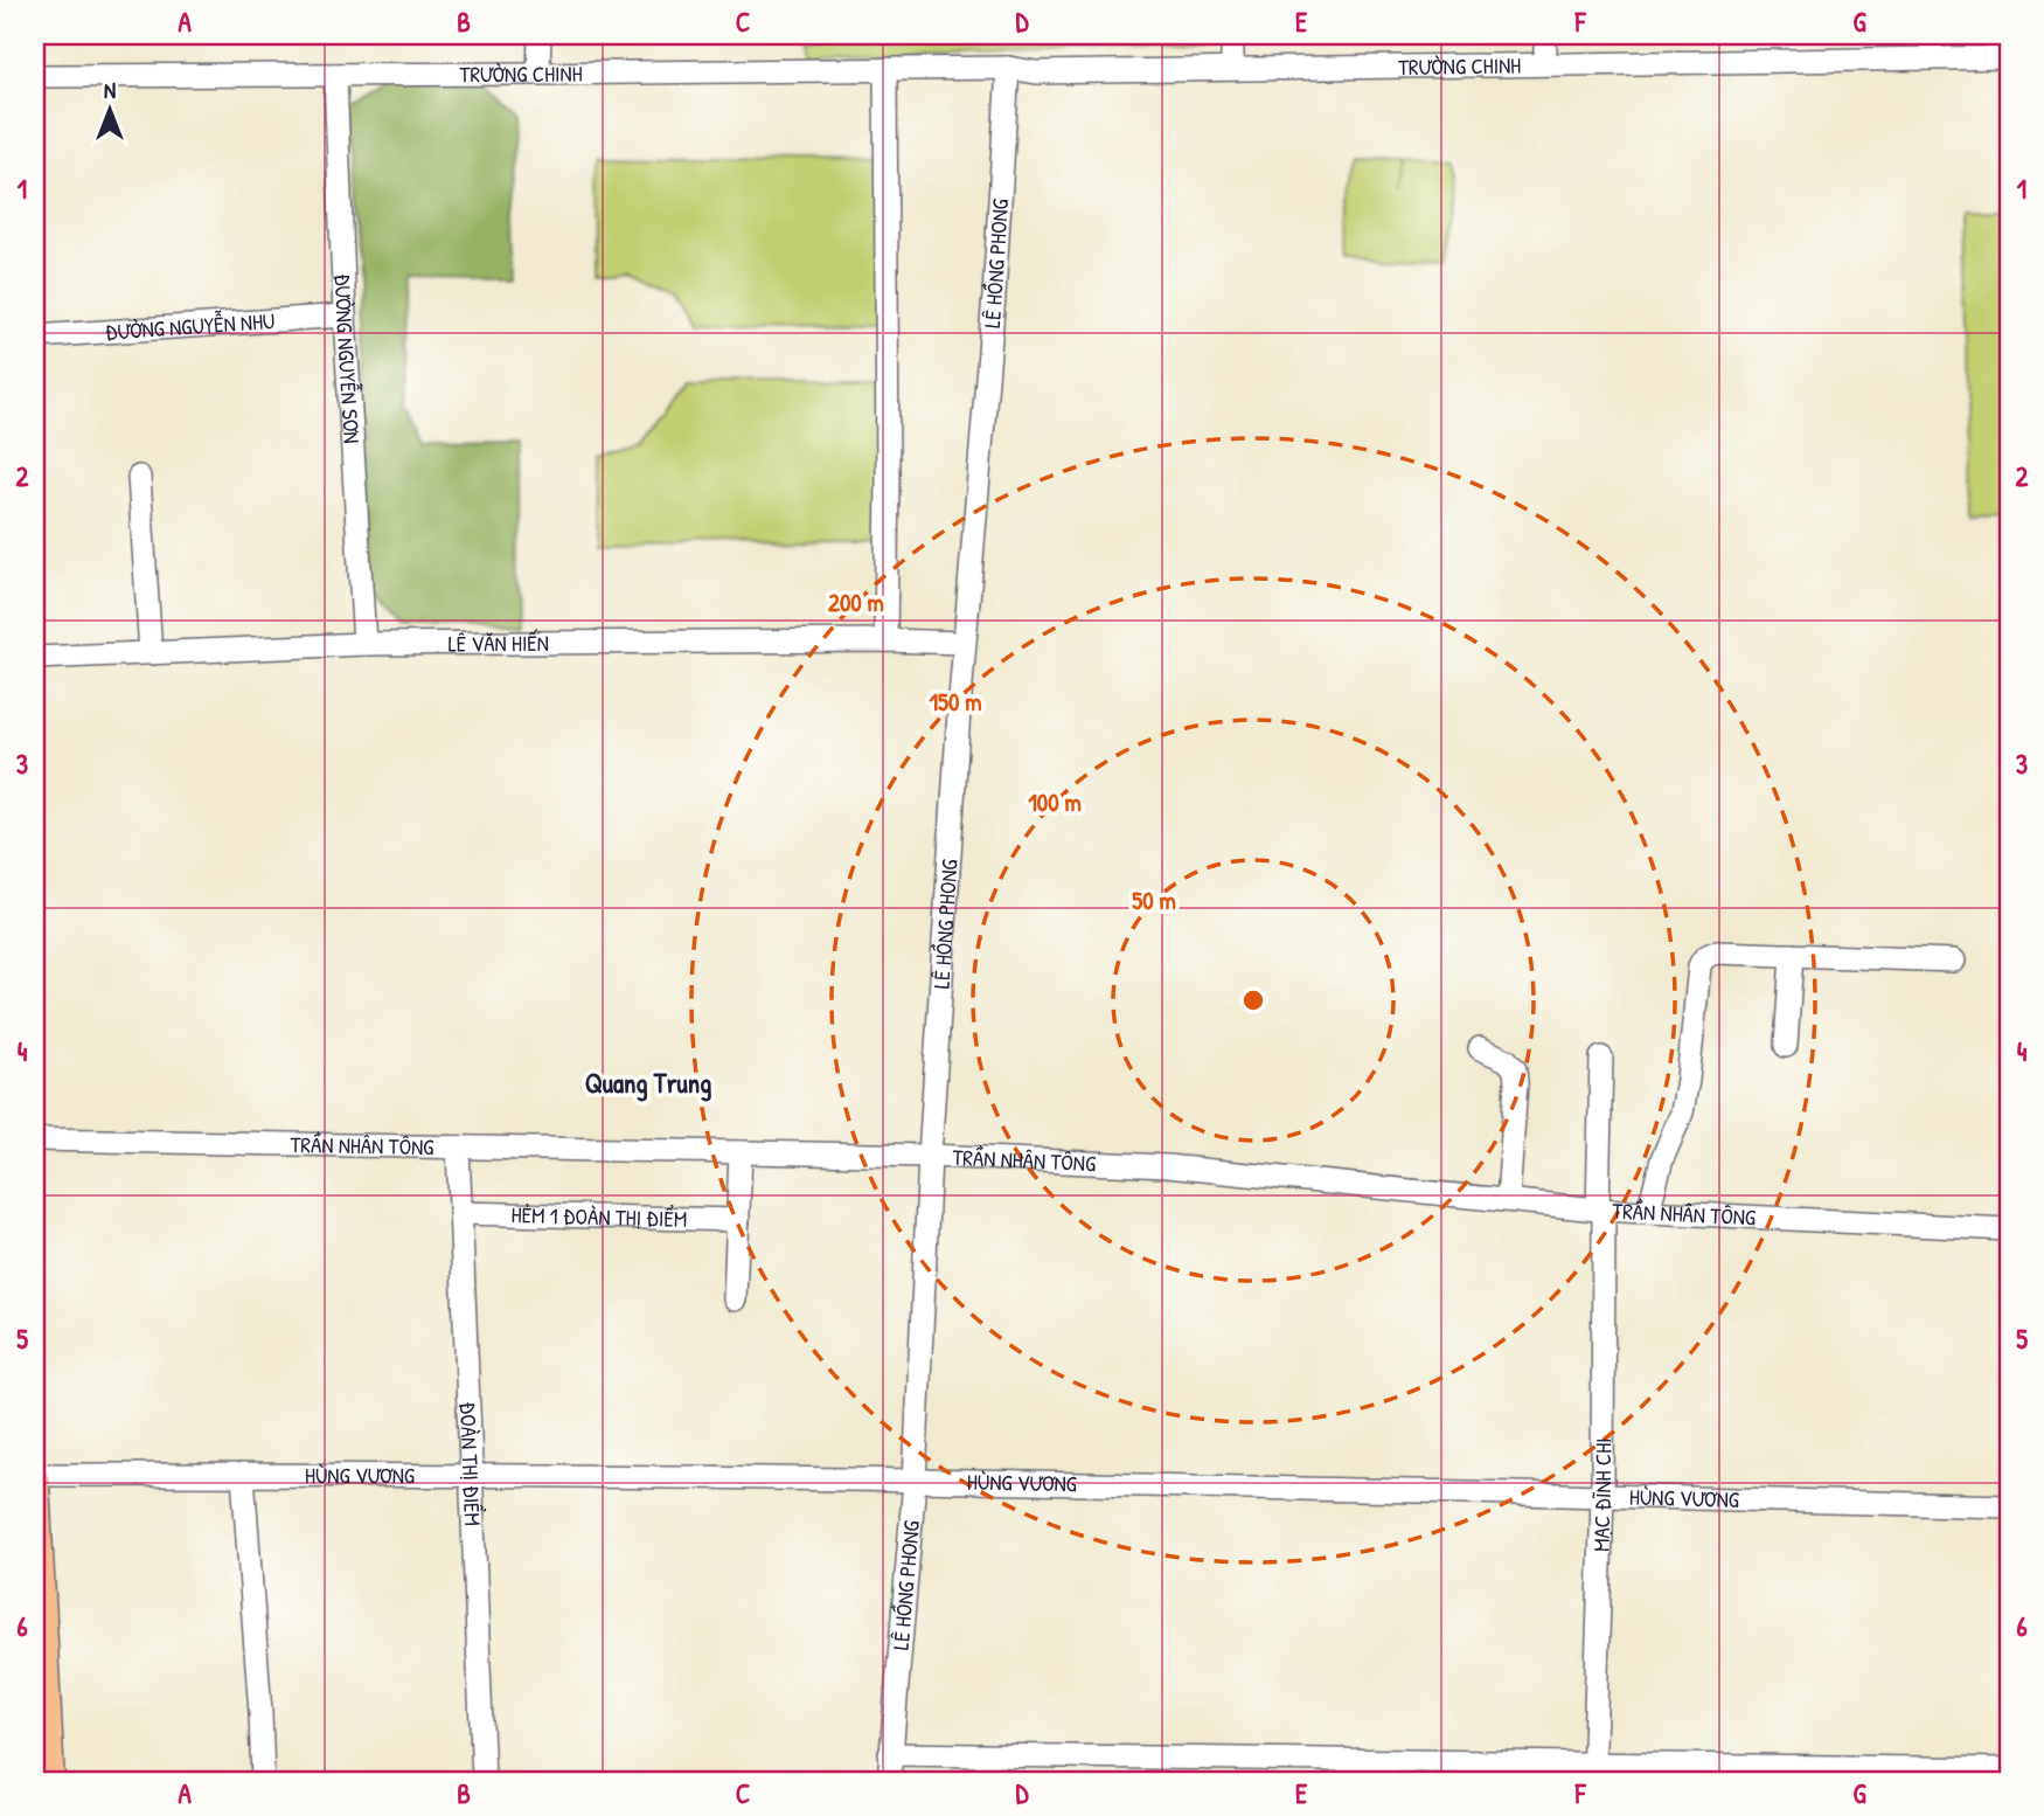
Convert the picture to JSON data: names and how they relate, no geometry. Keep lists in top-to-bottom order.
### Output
{
  "streets": {
    "street": [
      "TRƯỜNG CHINH",
      "LÊ HỒNG PHONG",
      "ĐƯỜNG NGUYỄN NHU",
      "ĐƯỜNG NGUYỄN SƠN",
      "LÊ VĂN HIẾN",
      "TRẦN NHÂN TÔNG",
      "HẺM 1 ĐOÀN THỊ ĐIỂM",
      "ĐOÀN THỊ ĐIỂM",
      "HÙNG VƯƠNG",
      "MẠC ĐĨNH CHI"
    ]
  },
  "crossings": [
    ["TRƯỜNG CHINH", "LÊ HỒNG PHONG"],
    ["TRƯỜNG CHINH", "ĐƯỜNG NGUYỄN SƠN"],
    ["LÊ HỒNG PHONG", "LÊ VĂN HIẾN"],
    ["LÊ HỒNG PHONG", "TRẦN NHÂN TÔNG"],
    ["LÊ HỒNG PHONG", "HÙNG VƯƠNG"],
    ["ĐƯỜNG NGUYỄN NHU", "ĐƯỜNG NGUYỄN SƠN"],
    ["ĐƯỜNG NGUYỄN SƠN", "LÊ VĂN HIẾN"],
    ["TRẦN NHÂN TÔNG", "ĐOÀN THỊ ĐIỂM"],
    ["TRẦN NHÂN TÔNG", "MẠC ĐĨNH CHI"],
    ["HẺM 1 ĐOÀN THỊ ĐIỂM", "ĐOÀN THỊ ĐIỂM"],
    ["ĐOÀN THỊ ĐIỂM", "HÙNG VƯƠNG"],
    ["HÙNG VƯƠNG", "MẠC ĐĨNH CHI"]
  ],
  "districts": ["Quang Trung"],
  "north": "top",
  "grid": {
    "columns": [
      "A",
      "B",
      "C",
      "D",
      "E",
      "F",
      "G"
    ],
    "rows": [
      "1",
      "2",
      "3",
      "4",
      "5",
      "6"
    ]
  },
  "rings": [
    "200 m",
    "150 m",
    "100 m",
    "50 m"
  ]
}
